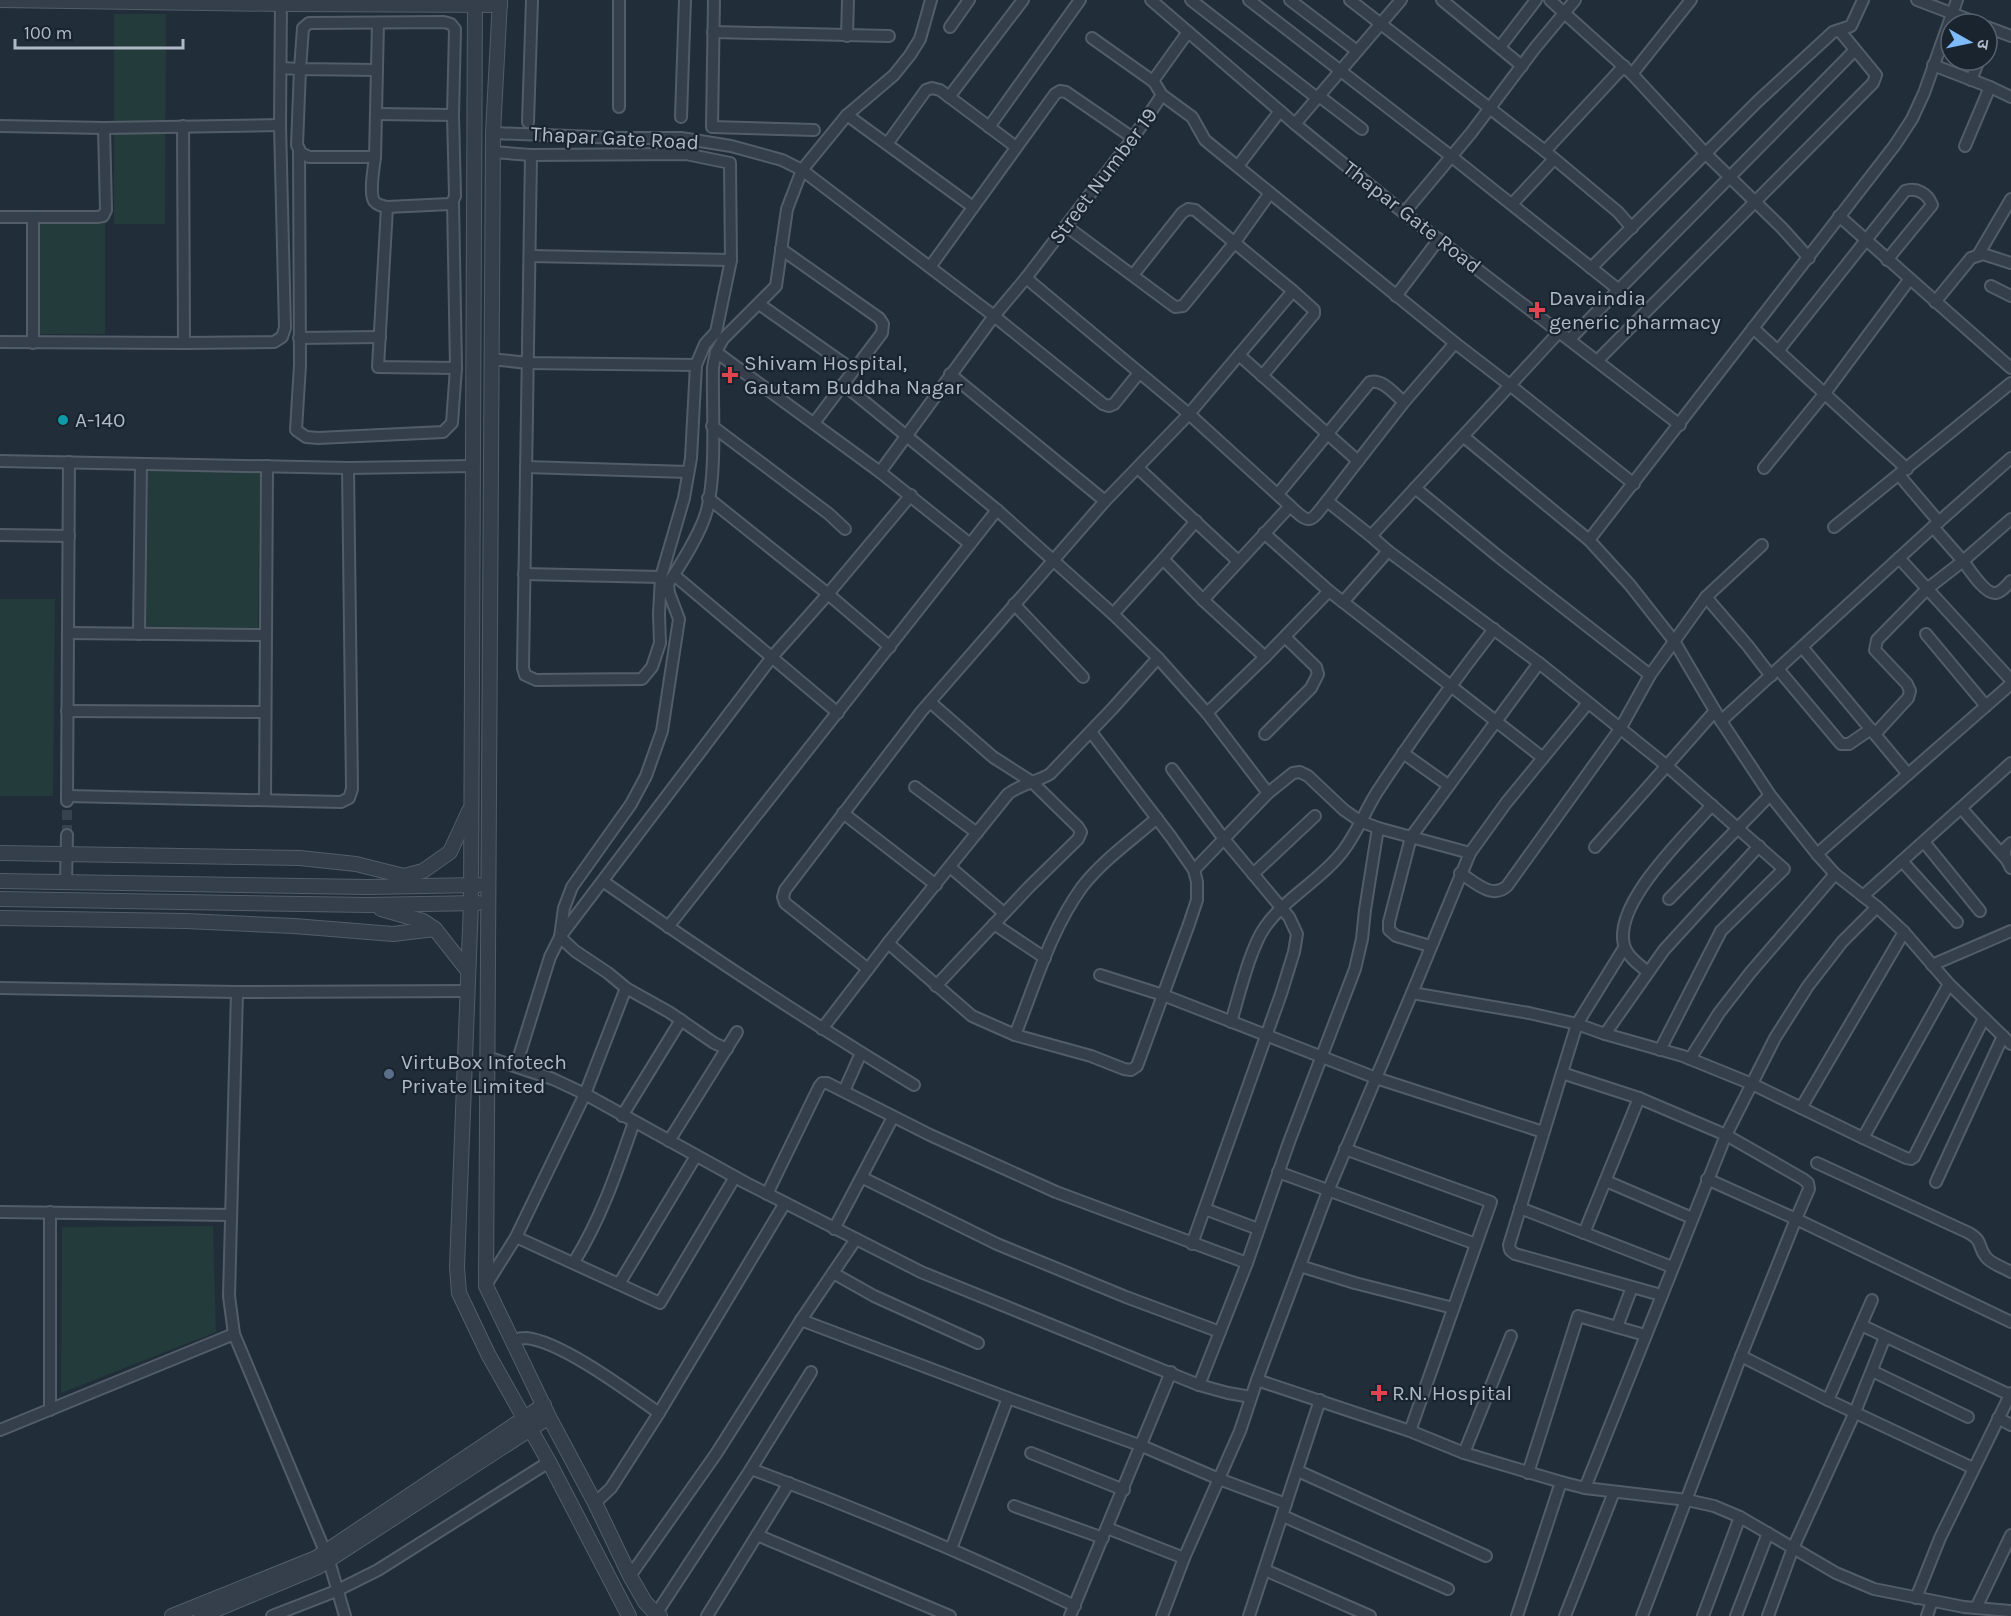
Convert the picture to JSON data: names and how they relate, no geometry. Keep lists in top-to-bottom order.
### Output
{
  "streets": {
    "street": ["Thapar Gate Road", "Street Number 19"]
  },
  "crossings": [
    ["Thapar Gate Road", "Street Number 19"]
  ],
  "places": {
    "health": ["Davaindia generic pharmacy", "Shivam Hospital, Gautam Buddha Nagar", "R.N. Hospital"],
    "other": ["A-140", "VirtuBox Infotech Private Limited"]
  },
  "scale_bar": "100 m",
  "north": "right"
}
